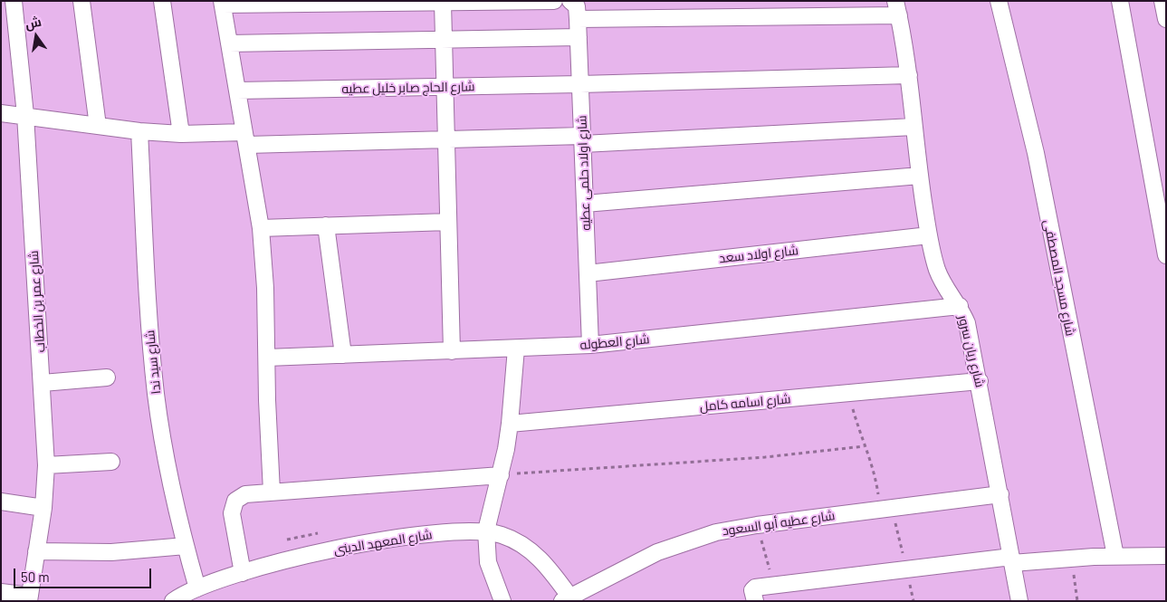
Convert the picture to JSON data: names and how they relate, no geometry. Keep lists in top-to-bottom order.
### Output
{
  "streets": {
    "street": [
      "شارع الحاج صابر خليل عطيه",
      "شارع اولاد حلمى عطيه",
      "شارع اولاد سعد",
      "شارع مسجد المصطفى",
      "شارع عمر بن الخطاب",
      "شارع العطوله",
      "شارع ريان سرور",
      "شارع سيد ندا",
      "شارع اسامه كامل",
      "شارع عطيه أبو السعود",
      "شارع المعهد الدينى"
    ]
  },
  "crossings": [
    ["شارع الحاج صابر خليل عطيه", "شارع اولاد حلمى عطيه"],
    ["شارع الحاج صابر خليل عطيه", "شارع ريان سرور"],
    ["شارع اولاد حلمى عطيه", "شارع اولاد سعد"],
    ["شارع اولاد حلمى عطيه", "شارع العطوله"],
    ["شارع اولاد سعد", "شارع ريان سرور"],
    ["شارع العطوله", "شارع ريان سرور"],
    ["شارع ريان سرور", "شارع اسامه كامل"],
    ["شارع ريان سرور", "شارع عطيه أبو السعود"],
    ["شارع سيد ندا", "شارع المعهد الدينى"],
    ["شارع عطيه أبو السعود", "شارع المعهد الدينى"]
  ],
  "scale_bar": "50 m",
  "north": "top"
}
